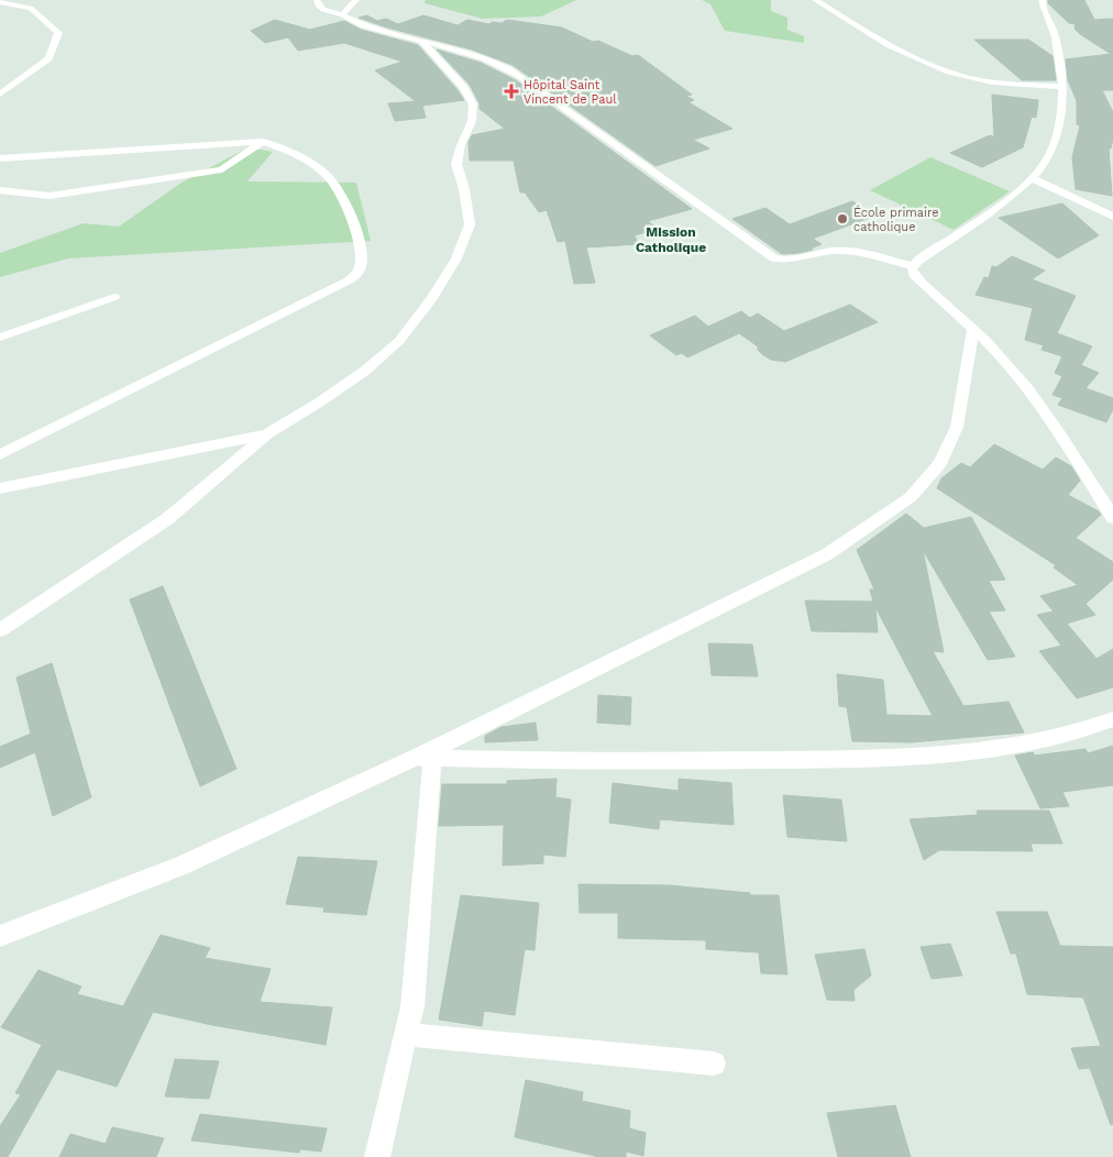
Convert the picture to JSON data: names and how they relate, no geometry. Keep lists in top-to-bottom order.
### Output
{
  "districts": ["Mission Catholique"],
  "places": {
    "health": ["Hôpital Saint Vincent de Paul"],
    "other": ["École primaire catholique"]
  }
}
